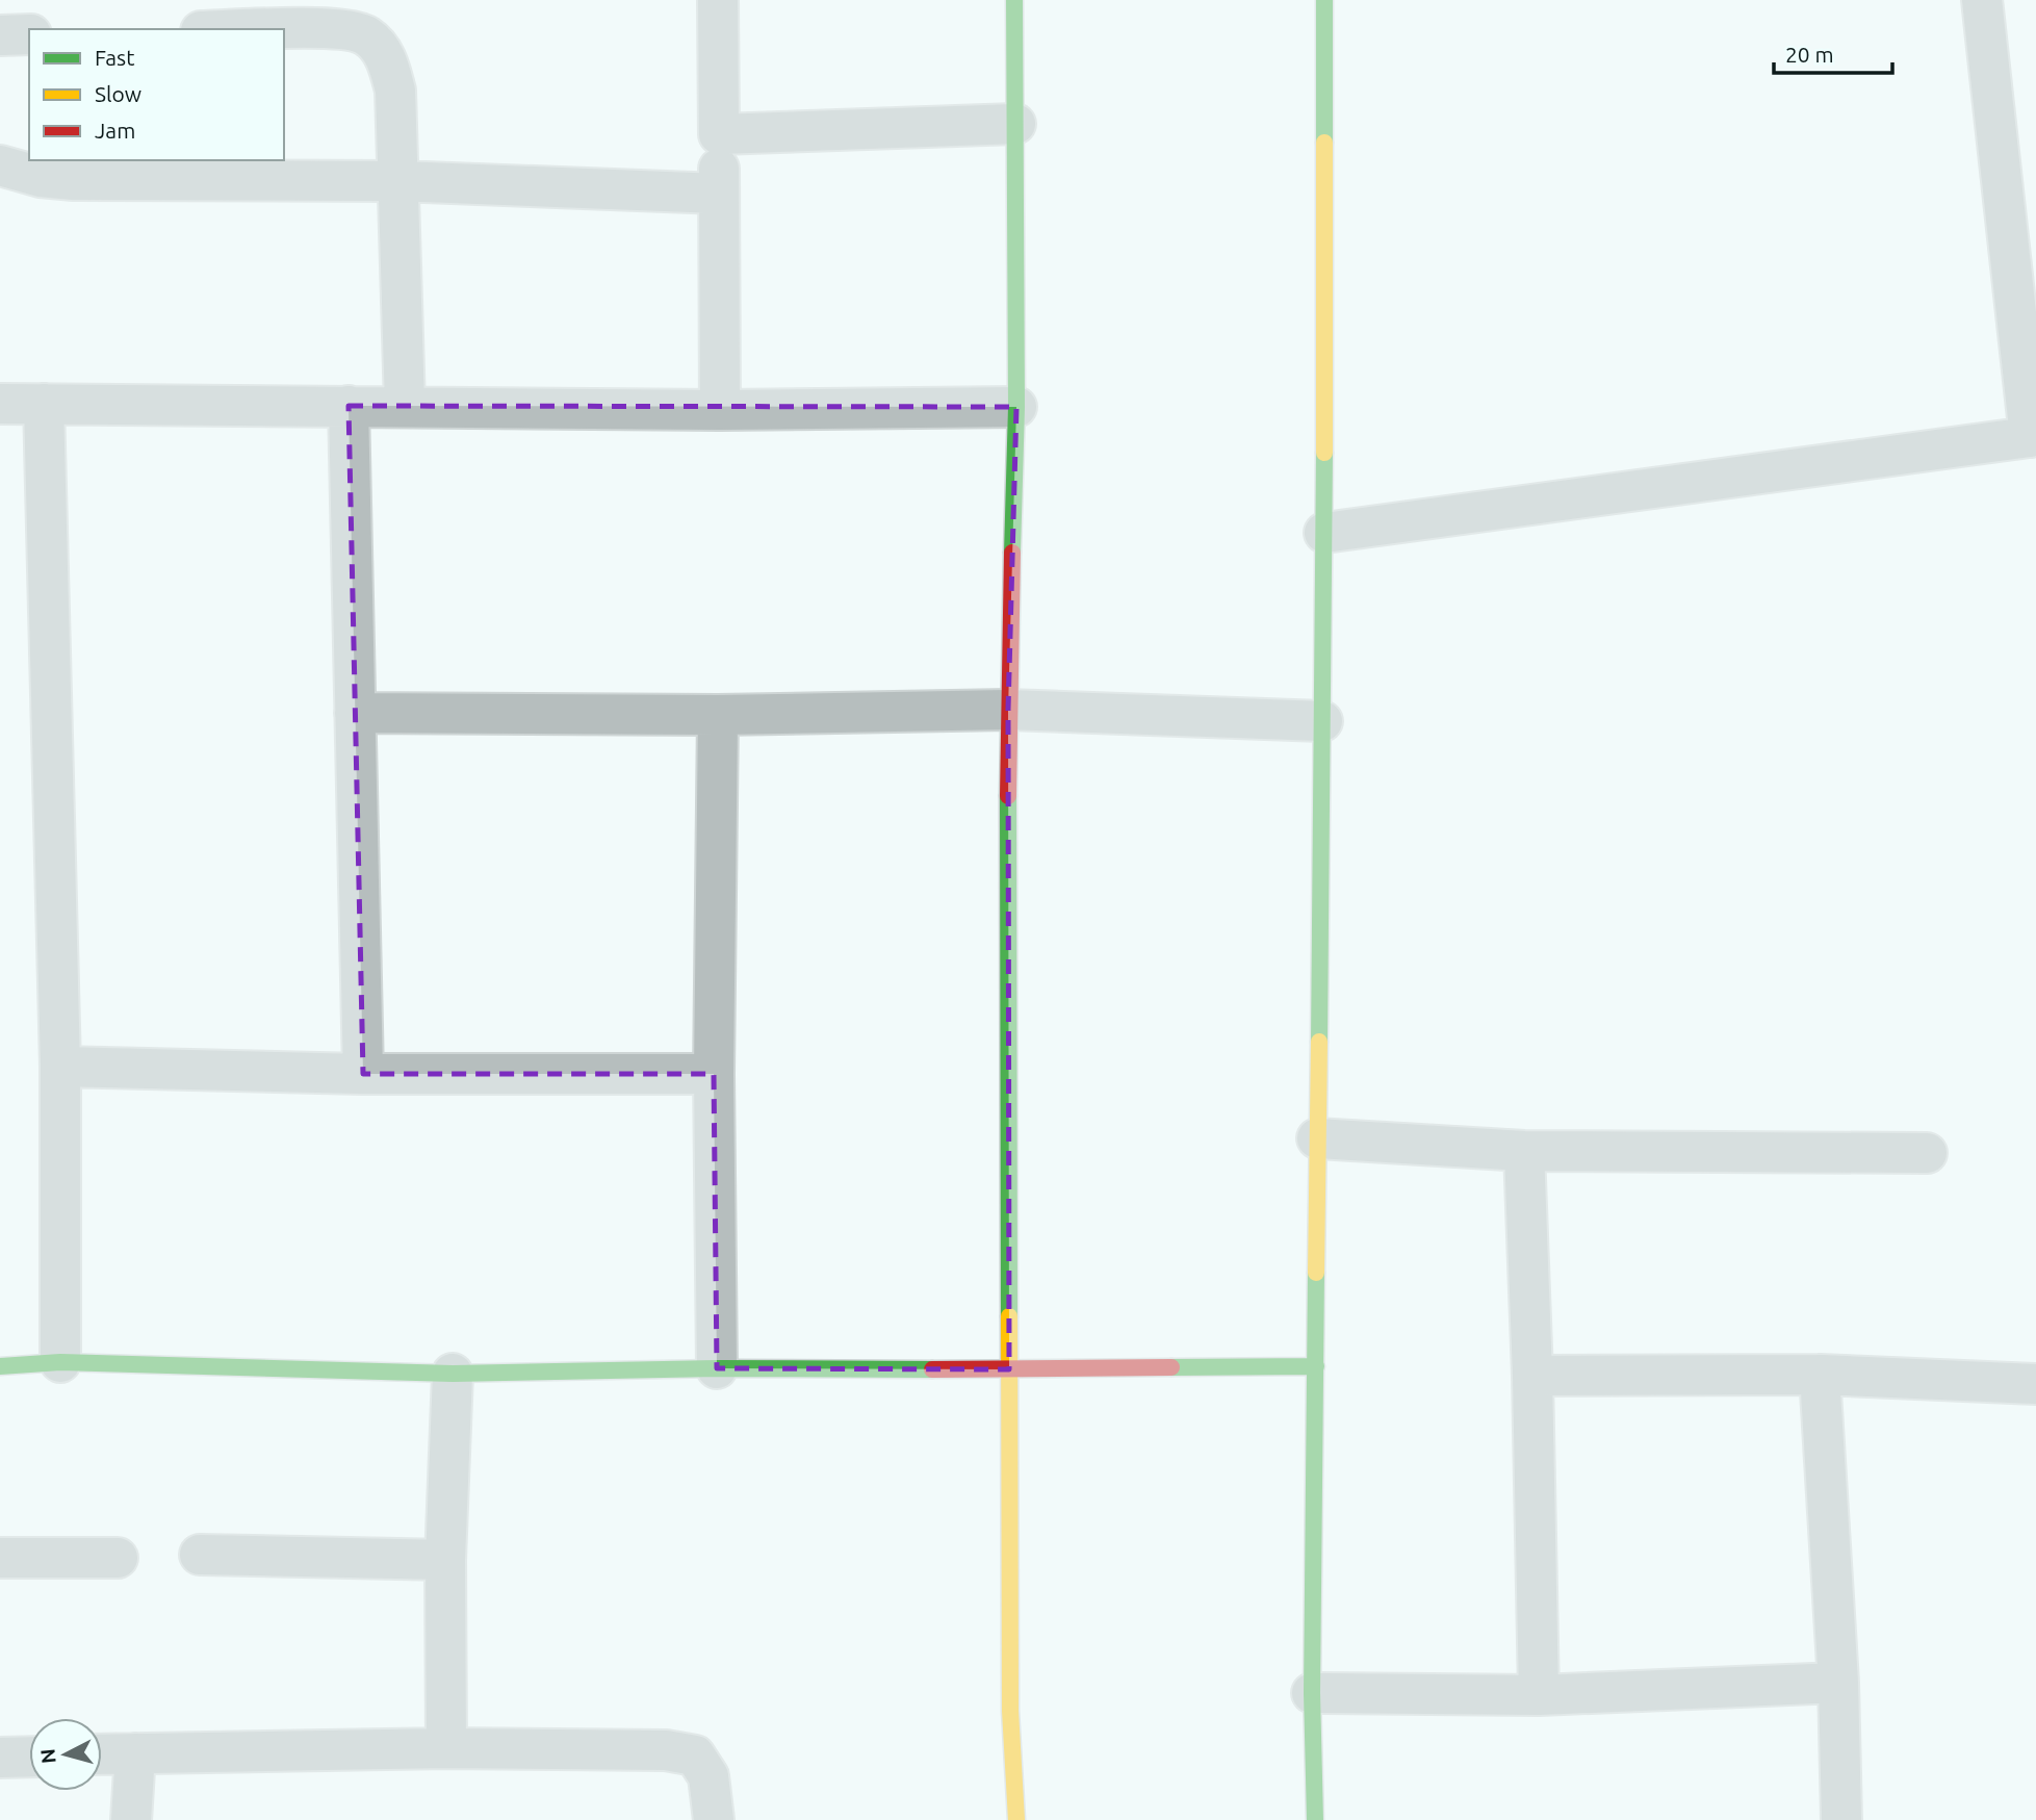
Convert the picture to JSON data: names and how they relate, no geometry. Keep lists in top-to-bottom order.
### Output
{
  "legend": ["Fast", "Slow", "Jam"],
  "scale_bar": "20 m",
  "north": "left"
}
